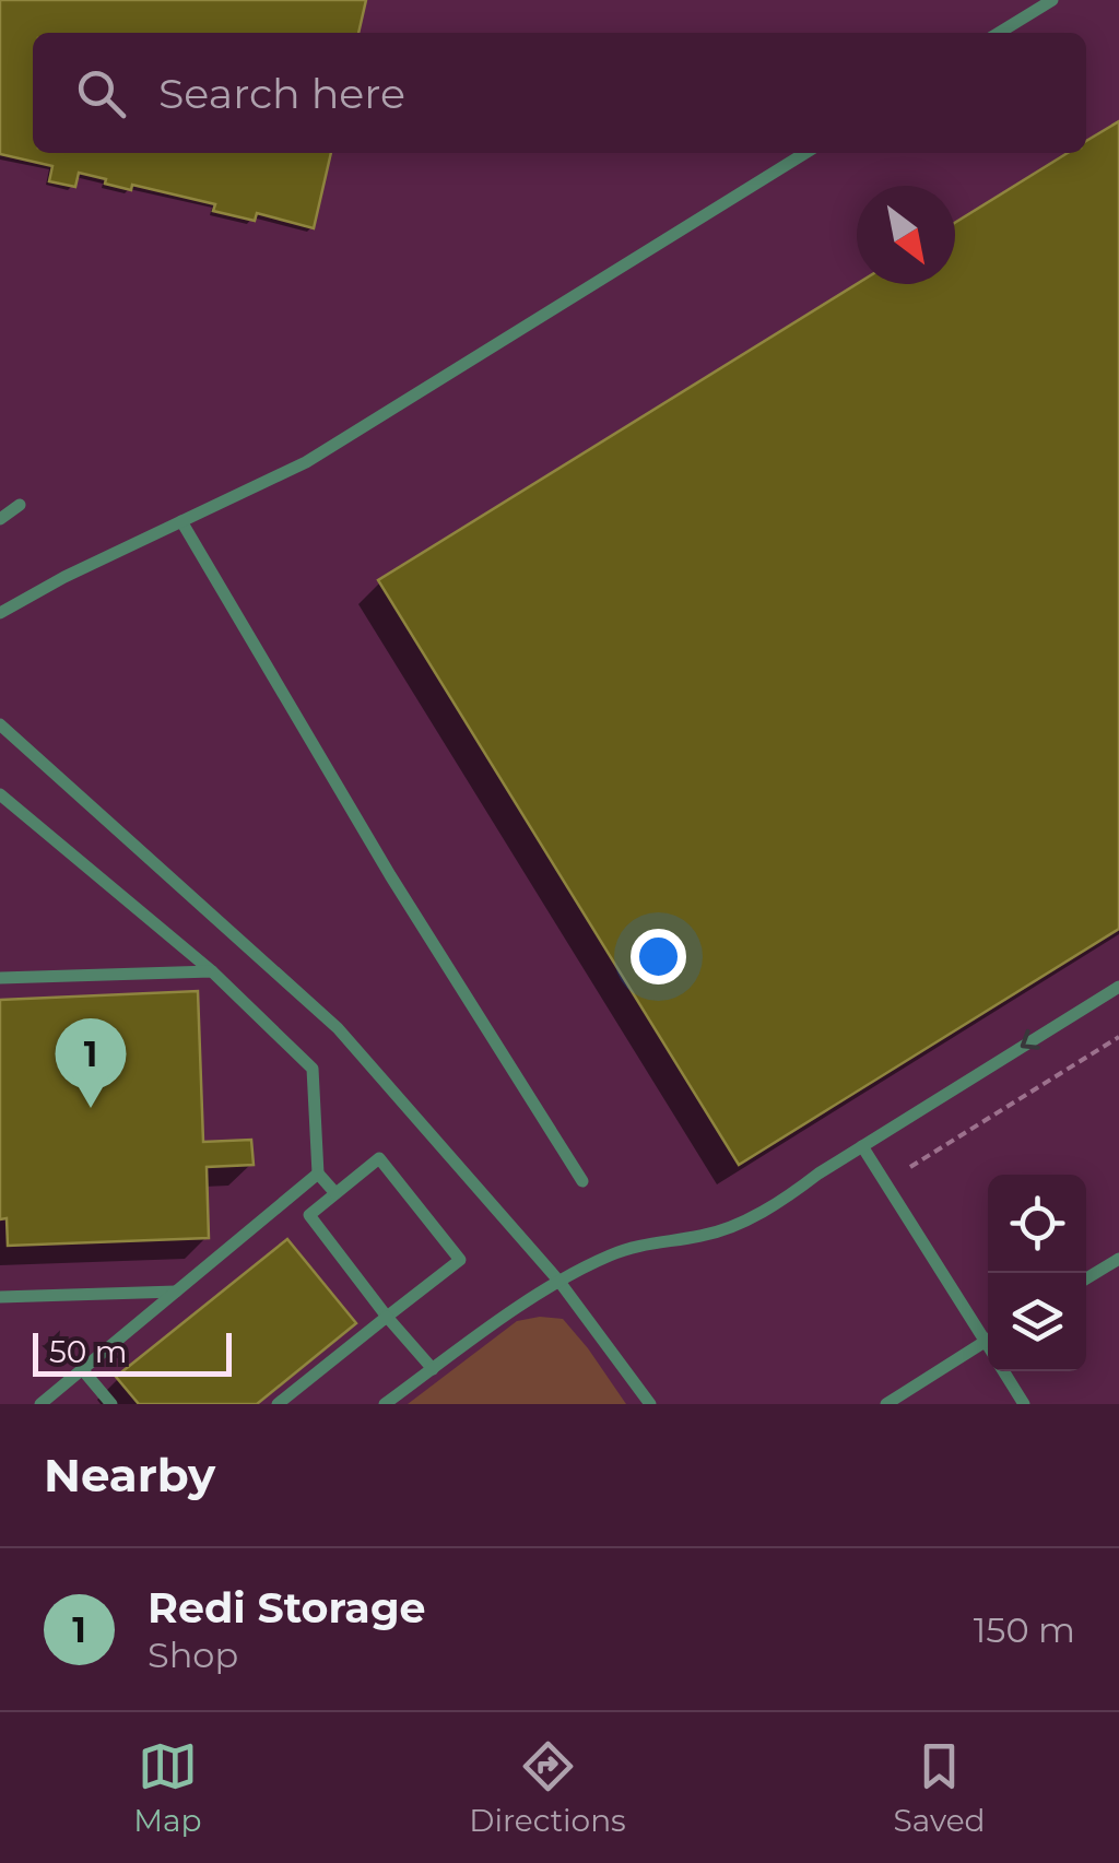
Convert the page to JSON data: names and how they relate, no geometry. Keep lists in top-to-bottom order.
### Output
{
  "scale_bar": "50 m",
  "north": "bottom right",
  "page": {
    "search": "Search here",
    "pins": "1",
    "scale": "50 m",
    "heading": "Nearby",
    "list": [
      {
        "mark": "1",
        "name": "Redi Storage",
        "note": "Shop",
        "value": "150 m"
      }
    ],
    "nav": ["Map", "Directions", "Saved"]
  }
}
